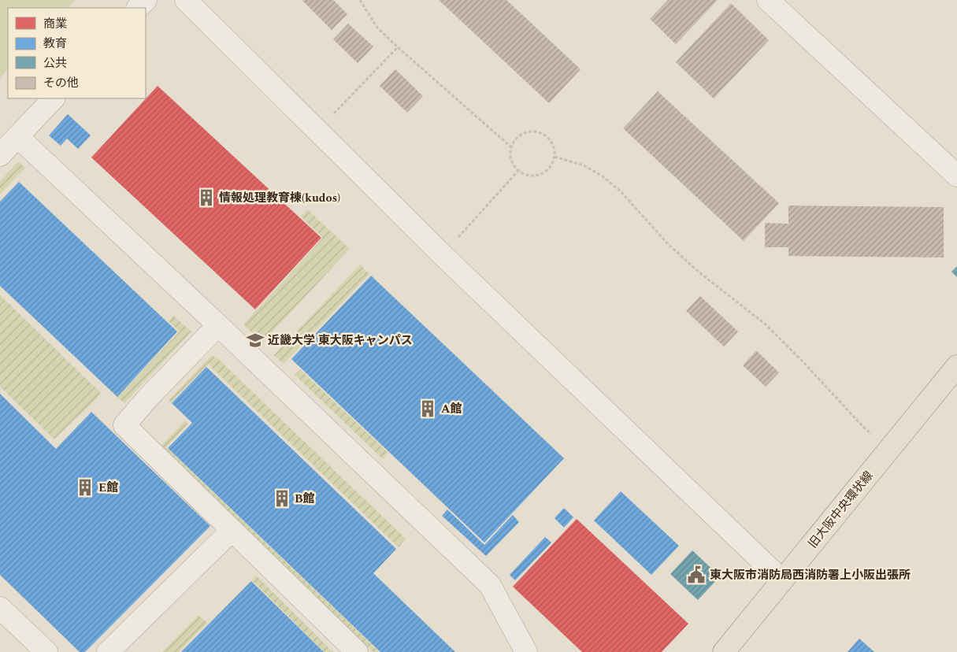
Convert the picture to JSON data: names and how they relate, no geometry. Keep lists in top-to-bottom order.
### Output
{
  "streets": {
    "main road": ["旧大阪中央環状線"]
  },
  "places": {
    "building": [
      "情報処理教育棟(kudos)",
      "A館",
      "E館",
      "B館"
    ],
    "school or university": ["近畿大学 東大阪キャンパス"],
    "public building": ["東大阪市消防局西消防署上小阪出張所"]
  },
  "legend": [
    "商業",
    "教育",
    "公共",
    "その他"
  ]
}
